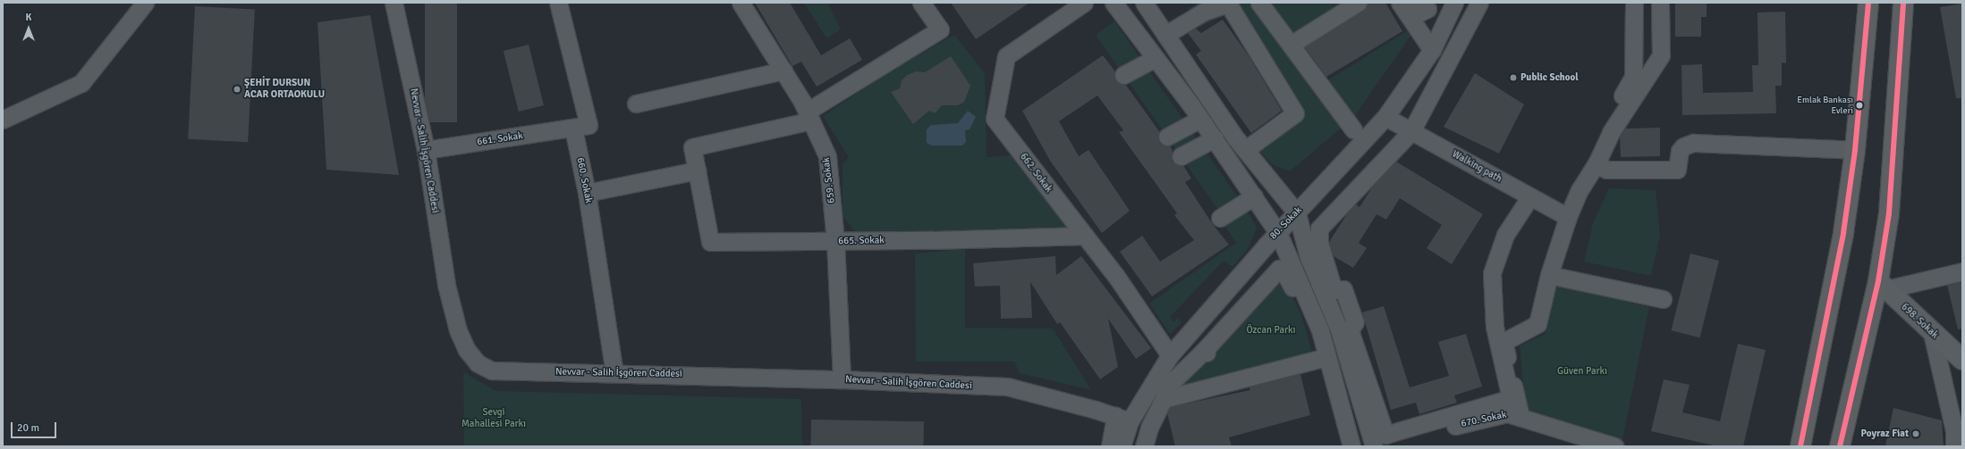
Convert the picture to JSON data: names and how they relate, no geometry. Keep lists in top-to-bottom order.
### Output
{
  "streets": {
    "main road": ["698. Sokak"],
    "street": [
      "661. Sokak",
      "Nevvar - Salih İşgören Caddesi",
      "Walking path",
      "662. Sokak",
      "660. Sokak",
      "659. Sokak",
      "80. Sokak",
      "665. Sokak",
      "670. Sokak"
    ]
  },
  "crossings": [
    ["661. Sokak", "Nevvar - Salih İşgören Caddesi"],
    ["661. Sokak", "660. Sokak"],
    ["Nevvar - Salih İşgören Caddesi", "660. Sokak"],
    ["Nevvar - Salih İşgören Caddesi", "659. Sokak"],
    ["Nevvar - Salih İşgören Caddesi", "80. Sokak"],
    ["Walking path", "80. Sokak"],
    ["662. Sokak", "80. Sokak"],
    ["662. Sokak", "665. Sokak"],
    ["659. Sokak", "665. Sokak"]
  ],
  "parks": ["Özcan Parkı", "Güven Parkı", "Sevgi Mahallesi Parkı"],
  "places": [
    "Public School",
    "ŞEHİT DURSUN ACAR ORTAOKULU",
    "Emlak Bankası Evleri",
    "Poyraz Fiat"
  ],
  "scale_bar": "20 m",
  "north": "top"
}
